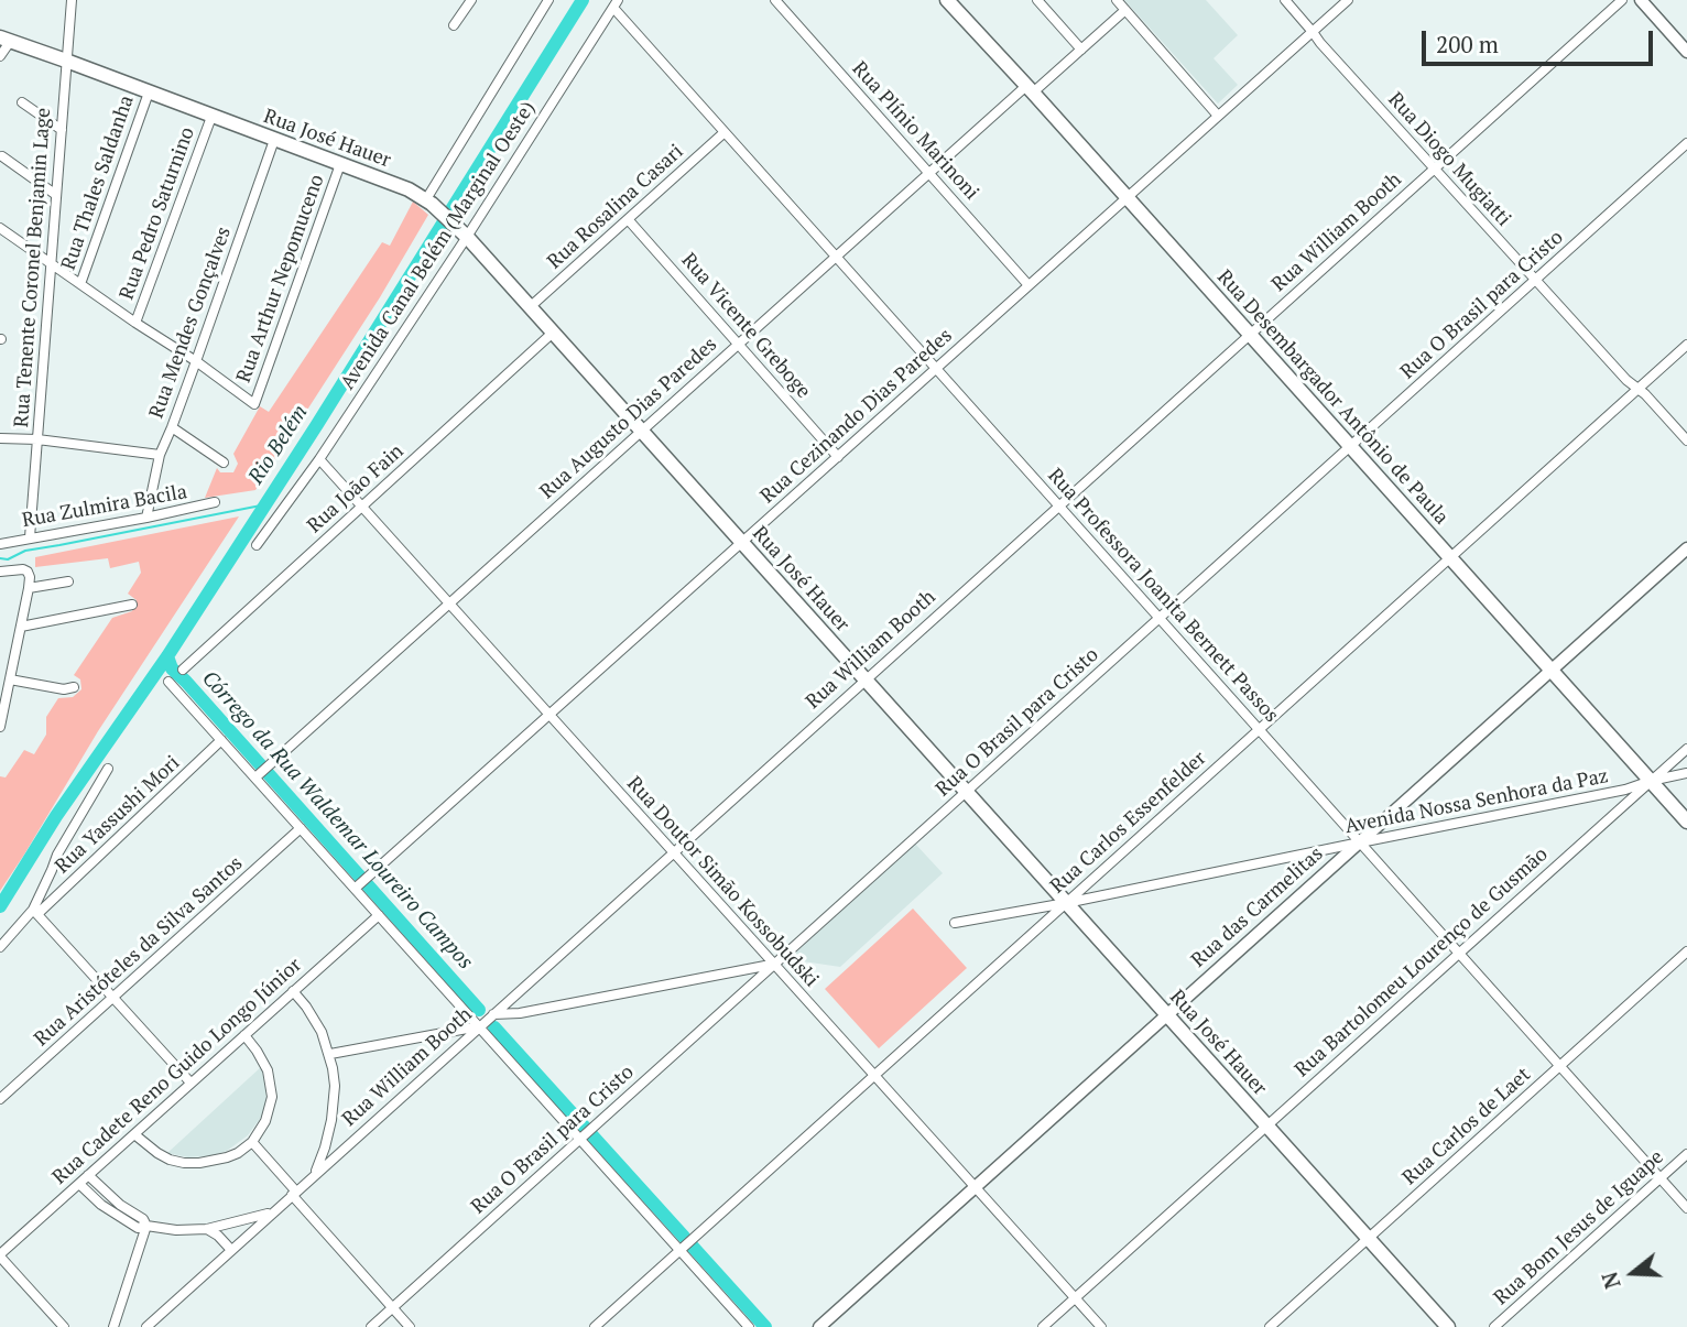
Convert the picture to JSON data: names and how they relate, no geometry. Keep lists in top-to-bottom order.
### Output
{
  "streets": {
    "main road": ["Rua José Hauer", "Rua Desembargador Antônio de Paula"],
    "street": [
      "Rua Plínio Marinoni",
      "Rua Diogo Mugiatti",
      "Rua Thales Saldanha",
      "Rua Rosalina Casari",
      "Rua Pedro Saturnino",
      "Rua William Booth",
      "Avenida Canal Belém (Marginal Oeste)",
      "Rua Tenente Coronel Benjamin Lage",
      "Rua Arthur Nepomuceno",
      "Rua O Brasil para Cristo",
      "Rua Mendes Gonçalves",
      "Rua Vicente Greboge",
      "Rua Cezinando Dias Paredes",
      "Rua Augusto Dias Paredes",
      "Rua João Fain",
      "Rua Zulmira Bacila",
      "Rua Professora Joanita Bernett Passos",
      "Avenida Nossa Senhora da Paz",
      "Rua Yassushi Mori",
      "Rua Carlos Essenfelder",
      "Rua Doutor Simão Kossobudski",
      "Rua das Carmelitas",
      "Rua Aristóteles da Silva Santos",
      "Rua Bartolomeu Lourenço de Gusmão",
      "Rua Cadete Reno Guido Longo Júnior",
      "Rua Carlos de Laet",
      "Rua Bom Jesus de Iguape"
    ]
  },
  "crossings": [
    ["Rua Plínio Marinoni", "Rua Cezinando Dias Paredes"],
    ["Rua Plínio Marinoni", "Rua Augusto Dias Paredes"],
    ["Rua José Hauer", "Rua Thales Saldanha"],
    ["Rua José Hauer", "Rua Rosalina Casari"],
    ["Rua José Hauer", "Rua Pedro Saturnino"],
    ["Rua José Hauer", "Rua William Booth"],
    ["Rua José Hauer", "Avenida Canal Belém (Marginal Oeste)"],
    ["Rua José Hauer", "Rua Tenente Coronel Benjamin Lage"],
    ["Rua José Hauer", "Rua Arthur Nepomuceno"],
    ["Rua José Hauer", "Rua O Brasil para Cristo"],
    ["Rua José Hauer", "Rua Mendes Gonçalves"],
    ["Rua José Hauer", "Rua Cezinando Dias Paredes"],
    ["Rua José Hauer", "Rua Augusto Dias Paredes"],
    ["Rua José Hauer", "Rua João Fain"],
    ["Rua José Hauer", "Avenida Nossa Senhora da Paz"],
    ["Rua José Hauer", "Rua Carlos Essenfelder"],
    ["Rua José Hauer", "Rua das Carmelitas"],
    ["Rua José Hauer", "Rua Bartolomeu Lourenço de Gusmão"],
    ["Rua José Hauer", "Rua Carlos de Laet"],
    ["Rua Diogo Mugiatti", "Rua William Booth"],
    ["Rua Diogo Mugiatti", "Rua O Brasil para Cristo"],
    ["Rua Diogo Mugiatti", "Rua Cezinando Dias Paredes"],
    ["Rua Diogo Mugiatti", "Rua Carlos Essenfelder"],
    ["Rua Rosalina Casari", "Rua Vicente Greboge"],
    ["Rua Rosalina Casari", "Rua Professora Joanita Bernett Passos"],
    ["Rua William Booth", "Rua Desembargador Antônio de Paula"],
    ["Rua William Booth", "Rua Professora Joanita Bernett Passos"],
    ["Rua William Booth", "Rua Doutor Simão Kossobudski"],
    ["Avenida Canal Belém (Marginal Oeste)", "Rua Professora Joanita Bernett Passos"],
    ["Avenida Canal Belém (Marginal Oeste)", "Rua Doutor Simão Kossobudski"],
    ["Rua Tenente Coronel Benjamin Lage", "Rua Zulmira Bacila"],
    ["Rua Arthur Nepomuceno", "Rua Mendes Gonçalves"],
    ["Rua O Brasil para Cristo", "Rua Desembargador Antônio de Paula"],
    ["Rua O Brasil para Cristo", "Rua Professora Joanita Bernett Passos"],
    ["Rua O Brasil para Cristo", "Rua Doutor Simão Kossobudski"],
    ["Rua Mendes Gonçalves", "Rua Zulmira Bacila"],
    ["Rua Vicente Greboge", "Rua Cezinando Dias Paredes"],
    ["Rua Vicente Greboge", "Rua Augusto Dias Paredes"],
    ["Rua Desembargador Antônio de Paula", "Rua Cezinando Dias Paredes"],
    ["Rua Desembargador Antônio de Paula", "Rua Augusto Dias Paredes"],
    ["Rua Desembargador Antônio de Paula", "Avenida Nossa Senhora da Paz"],
    ["Rua Desembargador Antônio de Paula", "Rua Carlos Essenfelder"],
    ["Rua Desembargador Antônio de Paula", "Rua das Carmelitas"],
    ["Rua Desembargador Antônio de Paula", "Rua Bartolomeu Lourenço de Gusmão"],
    ["Rua Cezinando Dias Paredes", "Rua Professora Joanita Bernett Passos"],
    ["Rua Cezinando Dias Paredes", "Rua Doutor Simão Kossobudski"],
    ["Rua Augusto Dias Paredes", "Rua Professora Joanita Bernett Passos"],
    ["Rua Augusto Dias Paredes", "Rua Doutor Simão Kossobudski"],
    ["Rua João Fain", "Rua Doutor Simão Kossobudski"],
    ["Rua Professora Joanita Bernett Passos", "Avenida Nossa Senhora da Paz"],
    ["Rua Professora Joanita Bernett Passos", "Rua Carlos Essenfelder"],
    ["Rua Professora Joanita Bernett Passos", "Rua das Carmelitas"],
    ["Rua Professora Joanita Bernett Passos", "Rua Bartolomeu Lourenço de Gusmão"],
    ["Rua Professora Joanita Bernett Passos", "Rua Carlos de Laet"],
    ["Rua Professora Joanita Bernett Passos", "Rua Bom Jesus de Iguape"],
    ["Avenida Nossa Senhora da Paz", "Rua Carlos Essenfelder"],
    ["Avenida Nossa Senhora da Paz", "Rua das Carmelitas"],
    ["Avenida Nossa Senhora da Paz", "Rua Bartolomeu Lourenço de Gusmão"],
    ["Rua Carlos Essenfelder", "Rua Doutor Simão Kossobudski"],
    ["Rua Doutor Simão Kossobudski", "Rua das Carmelitas"],
    ["Rua Doutor Simão Kossobudski", "Rua Bartolomeu Lourenço de Gusmão"]
  ],
  "water": ["Rio Belém", "Córrego da Rua Waldemar Loureiro Campos"],
  "scale_bar": "200 m",
  "north": "left"
}
